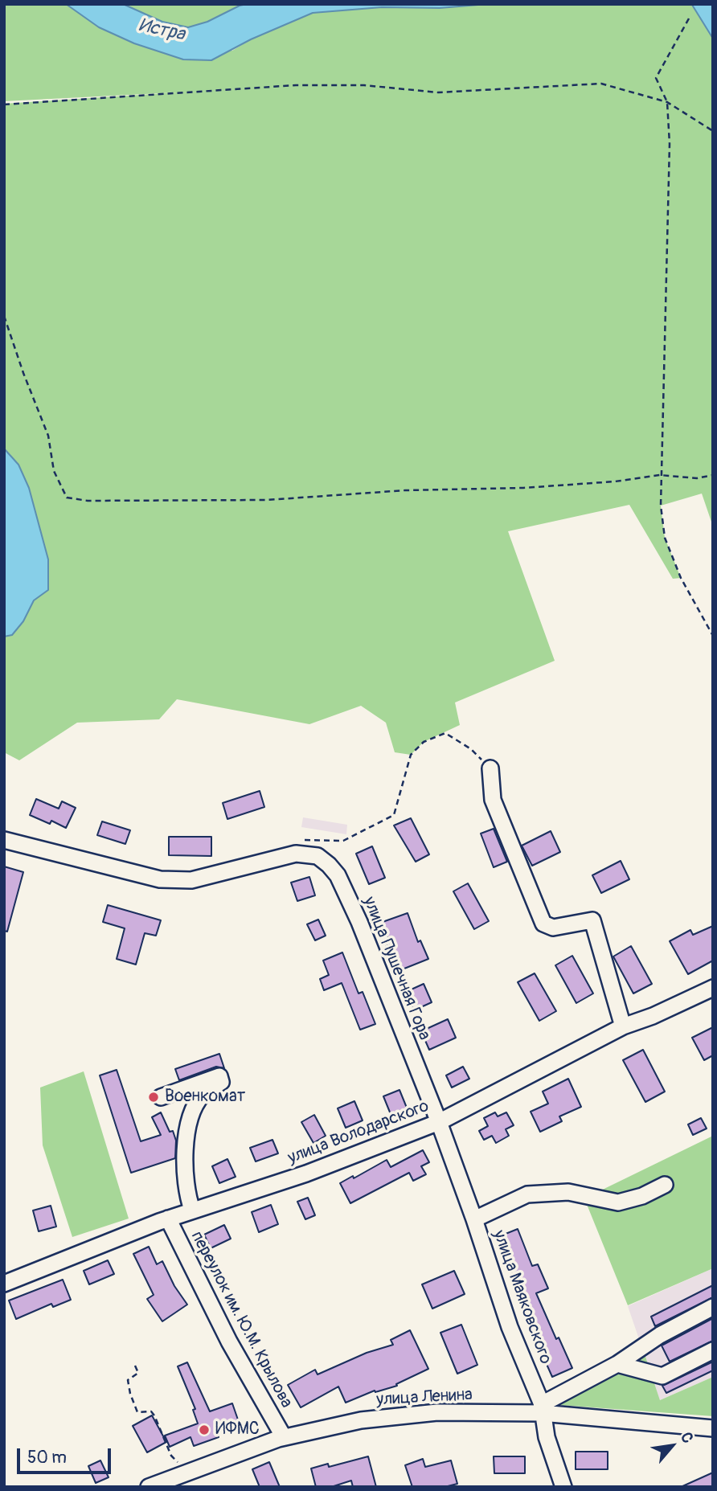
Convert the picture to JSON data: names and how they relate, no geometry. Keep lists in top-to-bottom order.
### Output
{
  "streets": {
    "street": [
      "улица Пушечная Гора",
      "улица Володарского",
      "улица Маяковского",
      "переулок им. Ю.М. Крылова",
      "улица Ленина"
    ]
  },
  "crossings": [
    ["улица Пушечная Гора", "улица Володарского"],
    ["улица Пушечная Гора", "улица Маяковского"],
    ["улица Володарского", "улица Маяковского"],
    ["улица Володарского", "переулок им. Ю.М. Крылова"],
    ["улица Маяковского", "улица Ленина"],
    ["переулок им. Ю.М. Крылова", "улица Ленина"]
  ],
  "water": ["Истра"],
  "places": ["Военкомат", "ИФМС"],
  "scale_bar": "50 m",
  "north": "top right"
}
